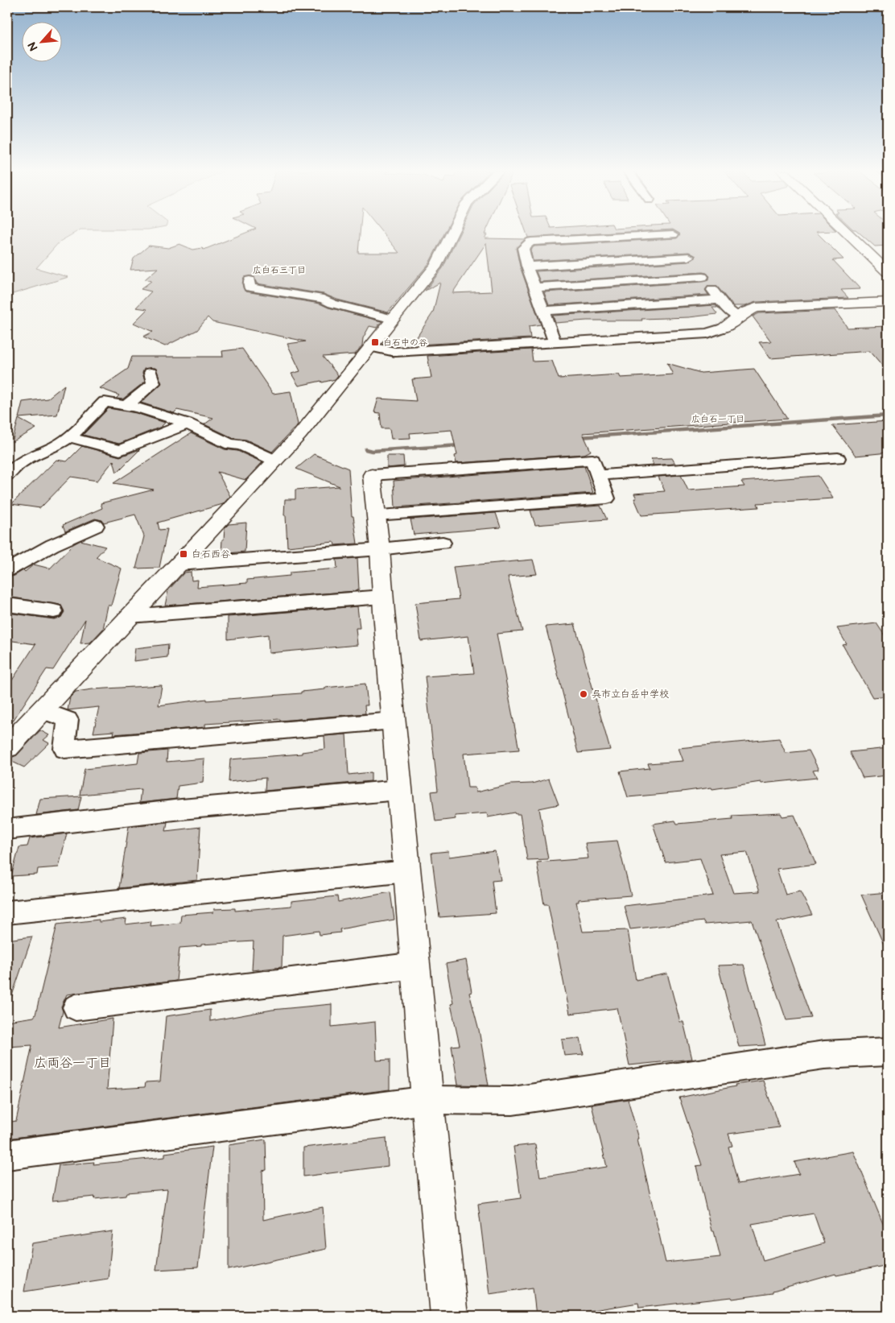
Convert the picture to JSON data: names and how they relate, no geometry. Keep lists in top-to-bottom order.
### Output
{
  "districts": ["広白石三丁目", "広白石一丁目", "広両谷一丁目"],
  "places": {
    "transit": ["白石中の谷", "白石西谷"],
    "other": ["呉市立白岳中学校"]
  },
  "north": "bottom left"
}
